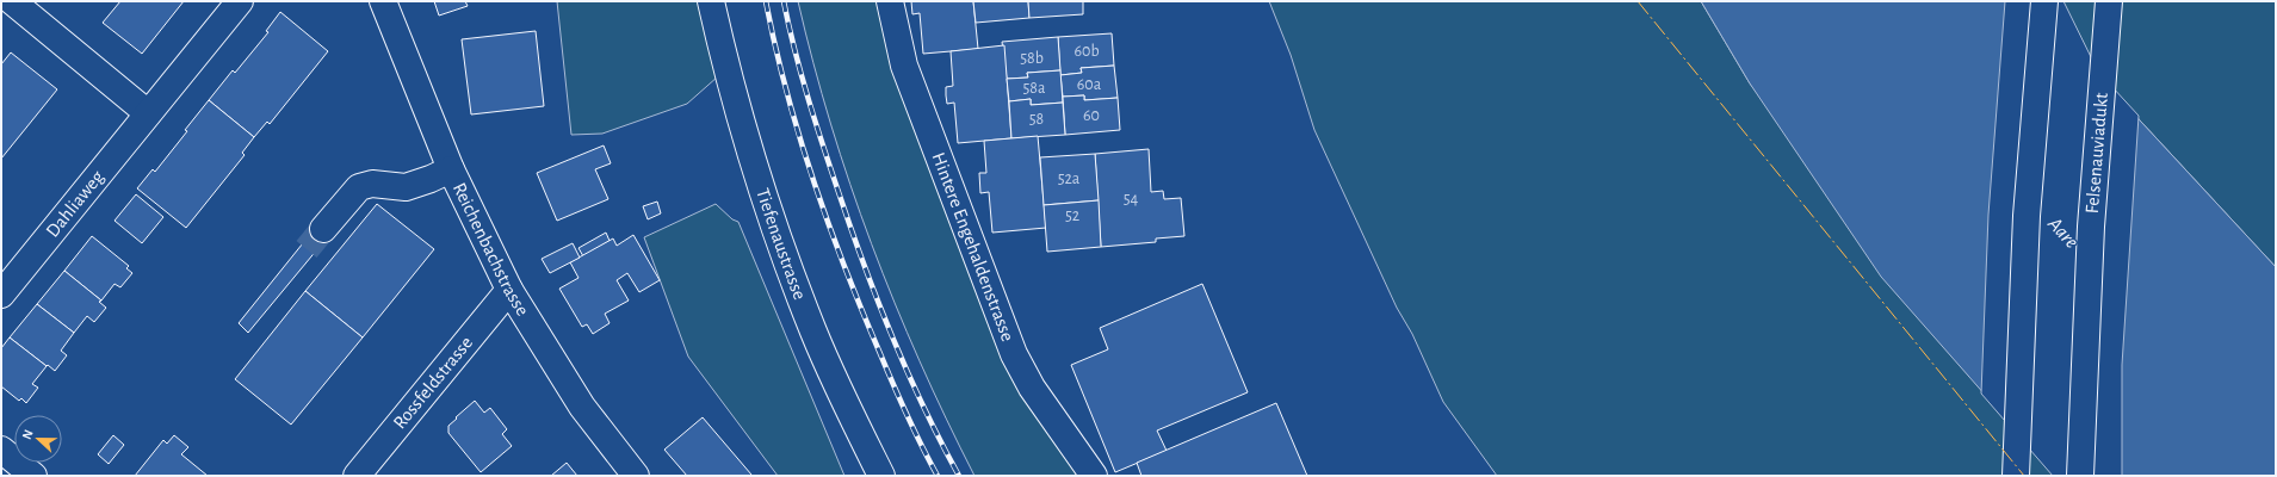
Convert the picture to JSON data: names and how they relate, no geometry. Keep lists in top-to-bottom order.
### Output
{
  "streets": {
    "main road": [
      "Felsenauviadukt",
      "Dahliaweg",
      "Tiefenaustrasse",
      "Hintere Engehaldenstrasse",
      "Reichenbachstrasse",
      "Rossfeldstrasse"
    ]
  },
  "crossings": [
    ["Reichenbachstrasse", "Rossfeldstrasse"]
  ],
  "water": ["Aare"],
  "house_numbers": [
    "60b",
    "58b",
    "60a",
    "58a",
    "60",
    "58",
    "52a",
    "54",
    "52"
  ],
  "north": "left"
}
